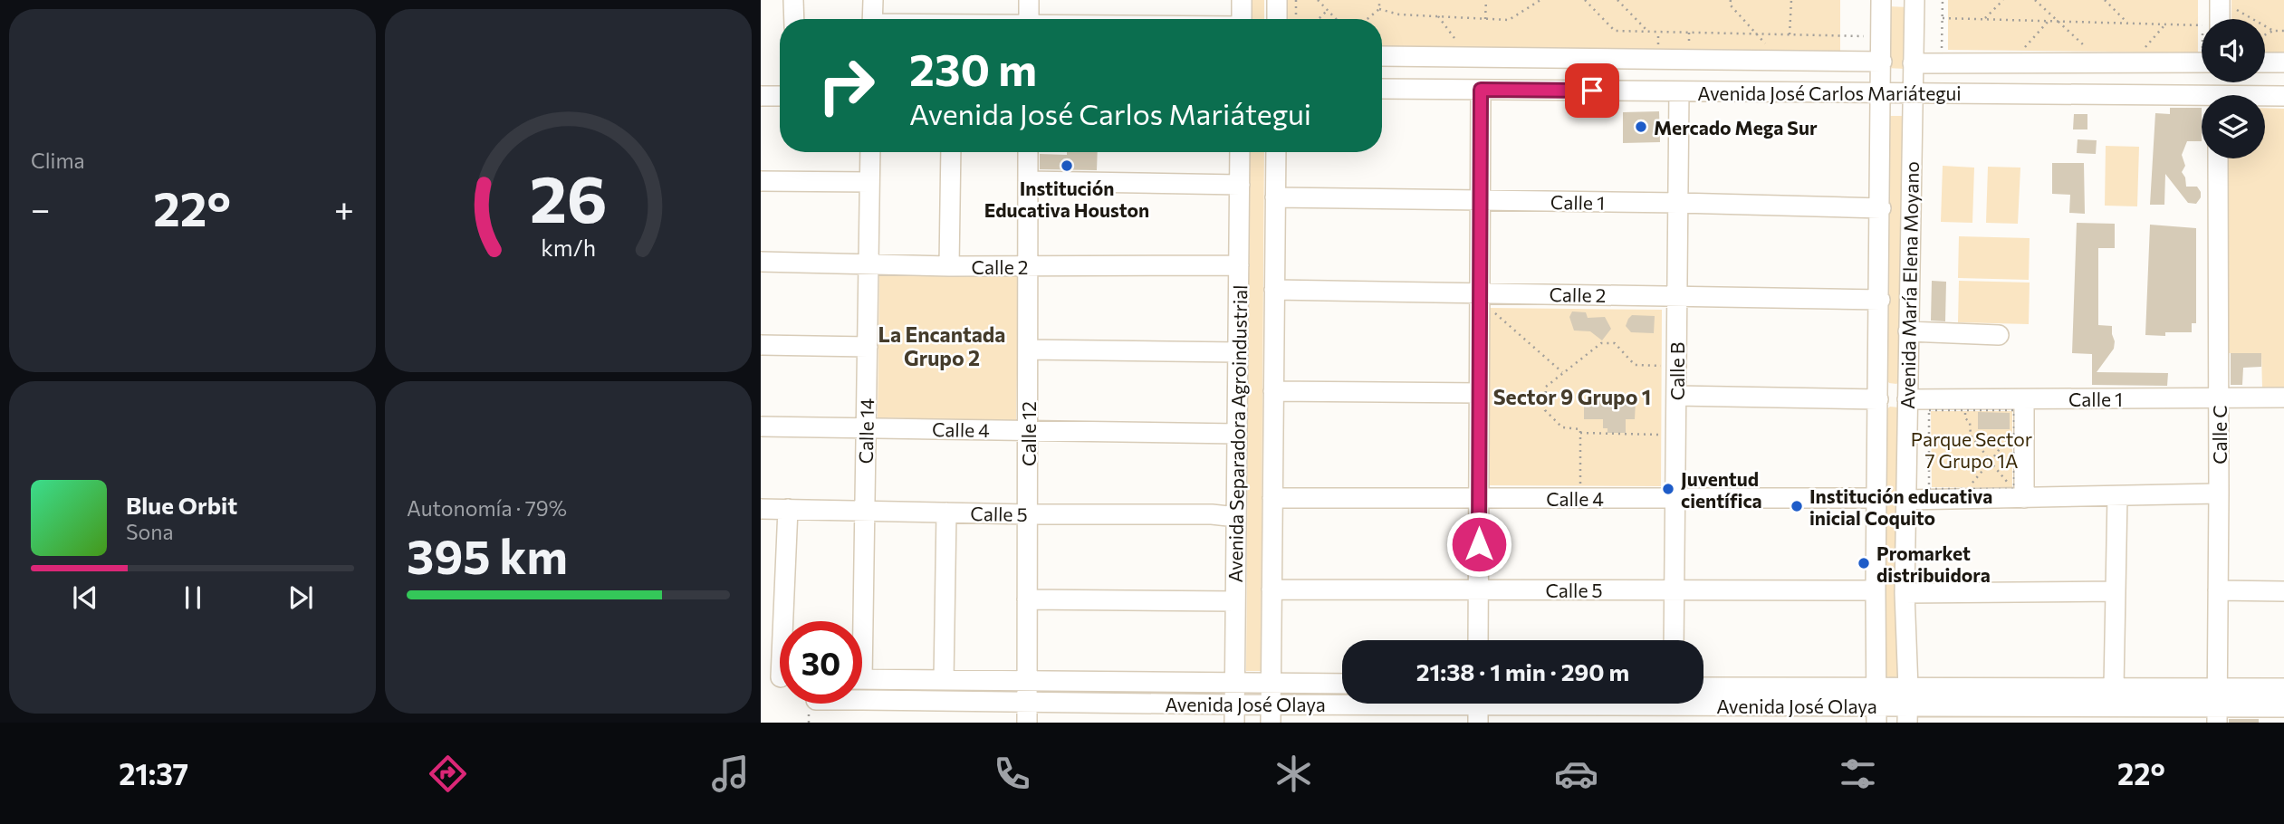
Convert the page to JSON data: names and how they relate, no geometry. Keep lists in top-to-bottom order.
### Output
{
  "streets": {
    "street": [
      "Avenida José Carlos Mariátegui",
      "Calle 1",
      "Calle 2",
      "Avenida María Elena Moyano",
      "Calle B",
      "Calle 4",
      "Calle 14",
      "Calle 12",
      "Avenida Separadora Agroindustrial",
      "Calle C",
      "Calle 5",
      "Avenida José Olaya"
    ]
  },
  "crossings": [
    ["Avenida José Carlos Mariátegui", "Avenida María Elena Moyano"],
    ["Avenida José Carlos Mariátegui", "Calle B"],
    ["Calle 1", "Avenida María Elena Moyano"],
    ["Calle 1", "Calle B"],
    ["Calle 1", "Avenida Separadora Agroindustrial"],
    ["Calle 1", "Calle C"],
    ["Calle 2", "Avenida María Elena Moyano"],
    ["Calle 2", "Calle B"],
    ["Calle 2", "Calle 14"],
    ["Calle 2", "Calle 12"],
    ["Calle 2", "Avenida Separadora Agroindustrial"],
    ["Avenida María Elena Moyano", "Calle 4"],
    ["Avenida María Elena Moyano", "Calle 5"],
    ["Avenida María Elena Moyano", "Avenida José Olaya"],
    ["Calle B", "Calle 4"],
    ["Calle B", "Calle 5"],
    ["Calle 4", "Calle 14"],
    ["Calle 4", "Calle 12"],
    ["Calle 4", "Avenida Separadora Agroindustrial"],
    ["Calle 14", "Calle 5"],
    ["Calle 12", "Calle 5"],
    ["Calle 12", "Avenida José Olaya"],
    ["Avenida Separadora Agroindustrial", "Calle 5"],
    ["Avenida Separadora Agroindustrial", "Avenida José Olaya"],
    ["Calle C", "Avenida José Olaya"]
  ],
  "districts": ["La Encantada Grupo 2", "Sector 9 Grupo 1"],
  "parks": ["Parque Sector 7 Grupo 1A"],
  "places": [
    "Mercado Mega Sur",
    "Institución Educativa Houston",
    "Juventud científica",
    "Institución educativa inicial Coquito",
    "Promarket distribuidora"
  ],
  "page": {
    "tile": [
      "Clima",
      ["Autonomía · 79%", "395 km"]
    ],
    "turn": ["230 m", "Avenida José Carlos Mariátegui"],
    "heat": ["−", "22°", "+"],
    "song": ["Blue Orbit", "Sona"],
    "limit": "30",
    "trip": "21:38 · 1 min · 290 m",
    "tabs": ["21:37", "22°"],
    "gauge": ["26", "km/h"]
  }
}
